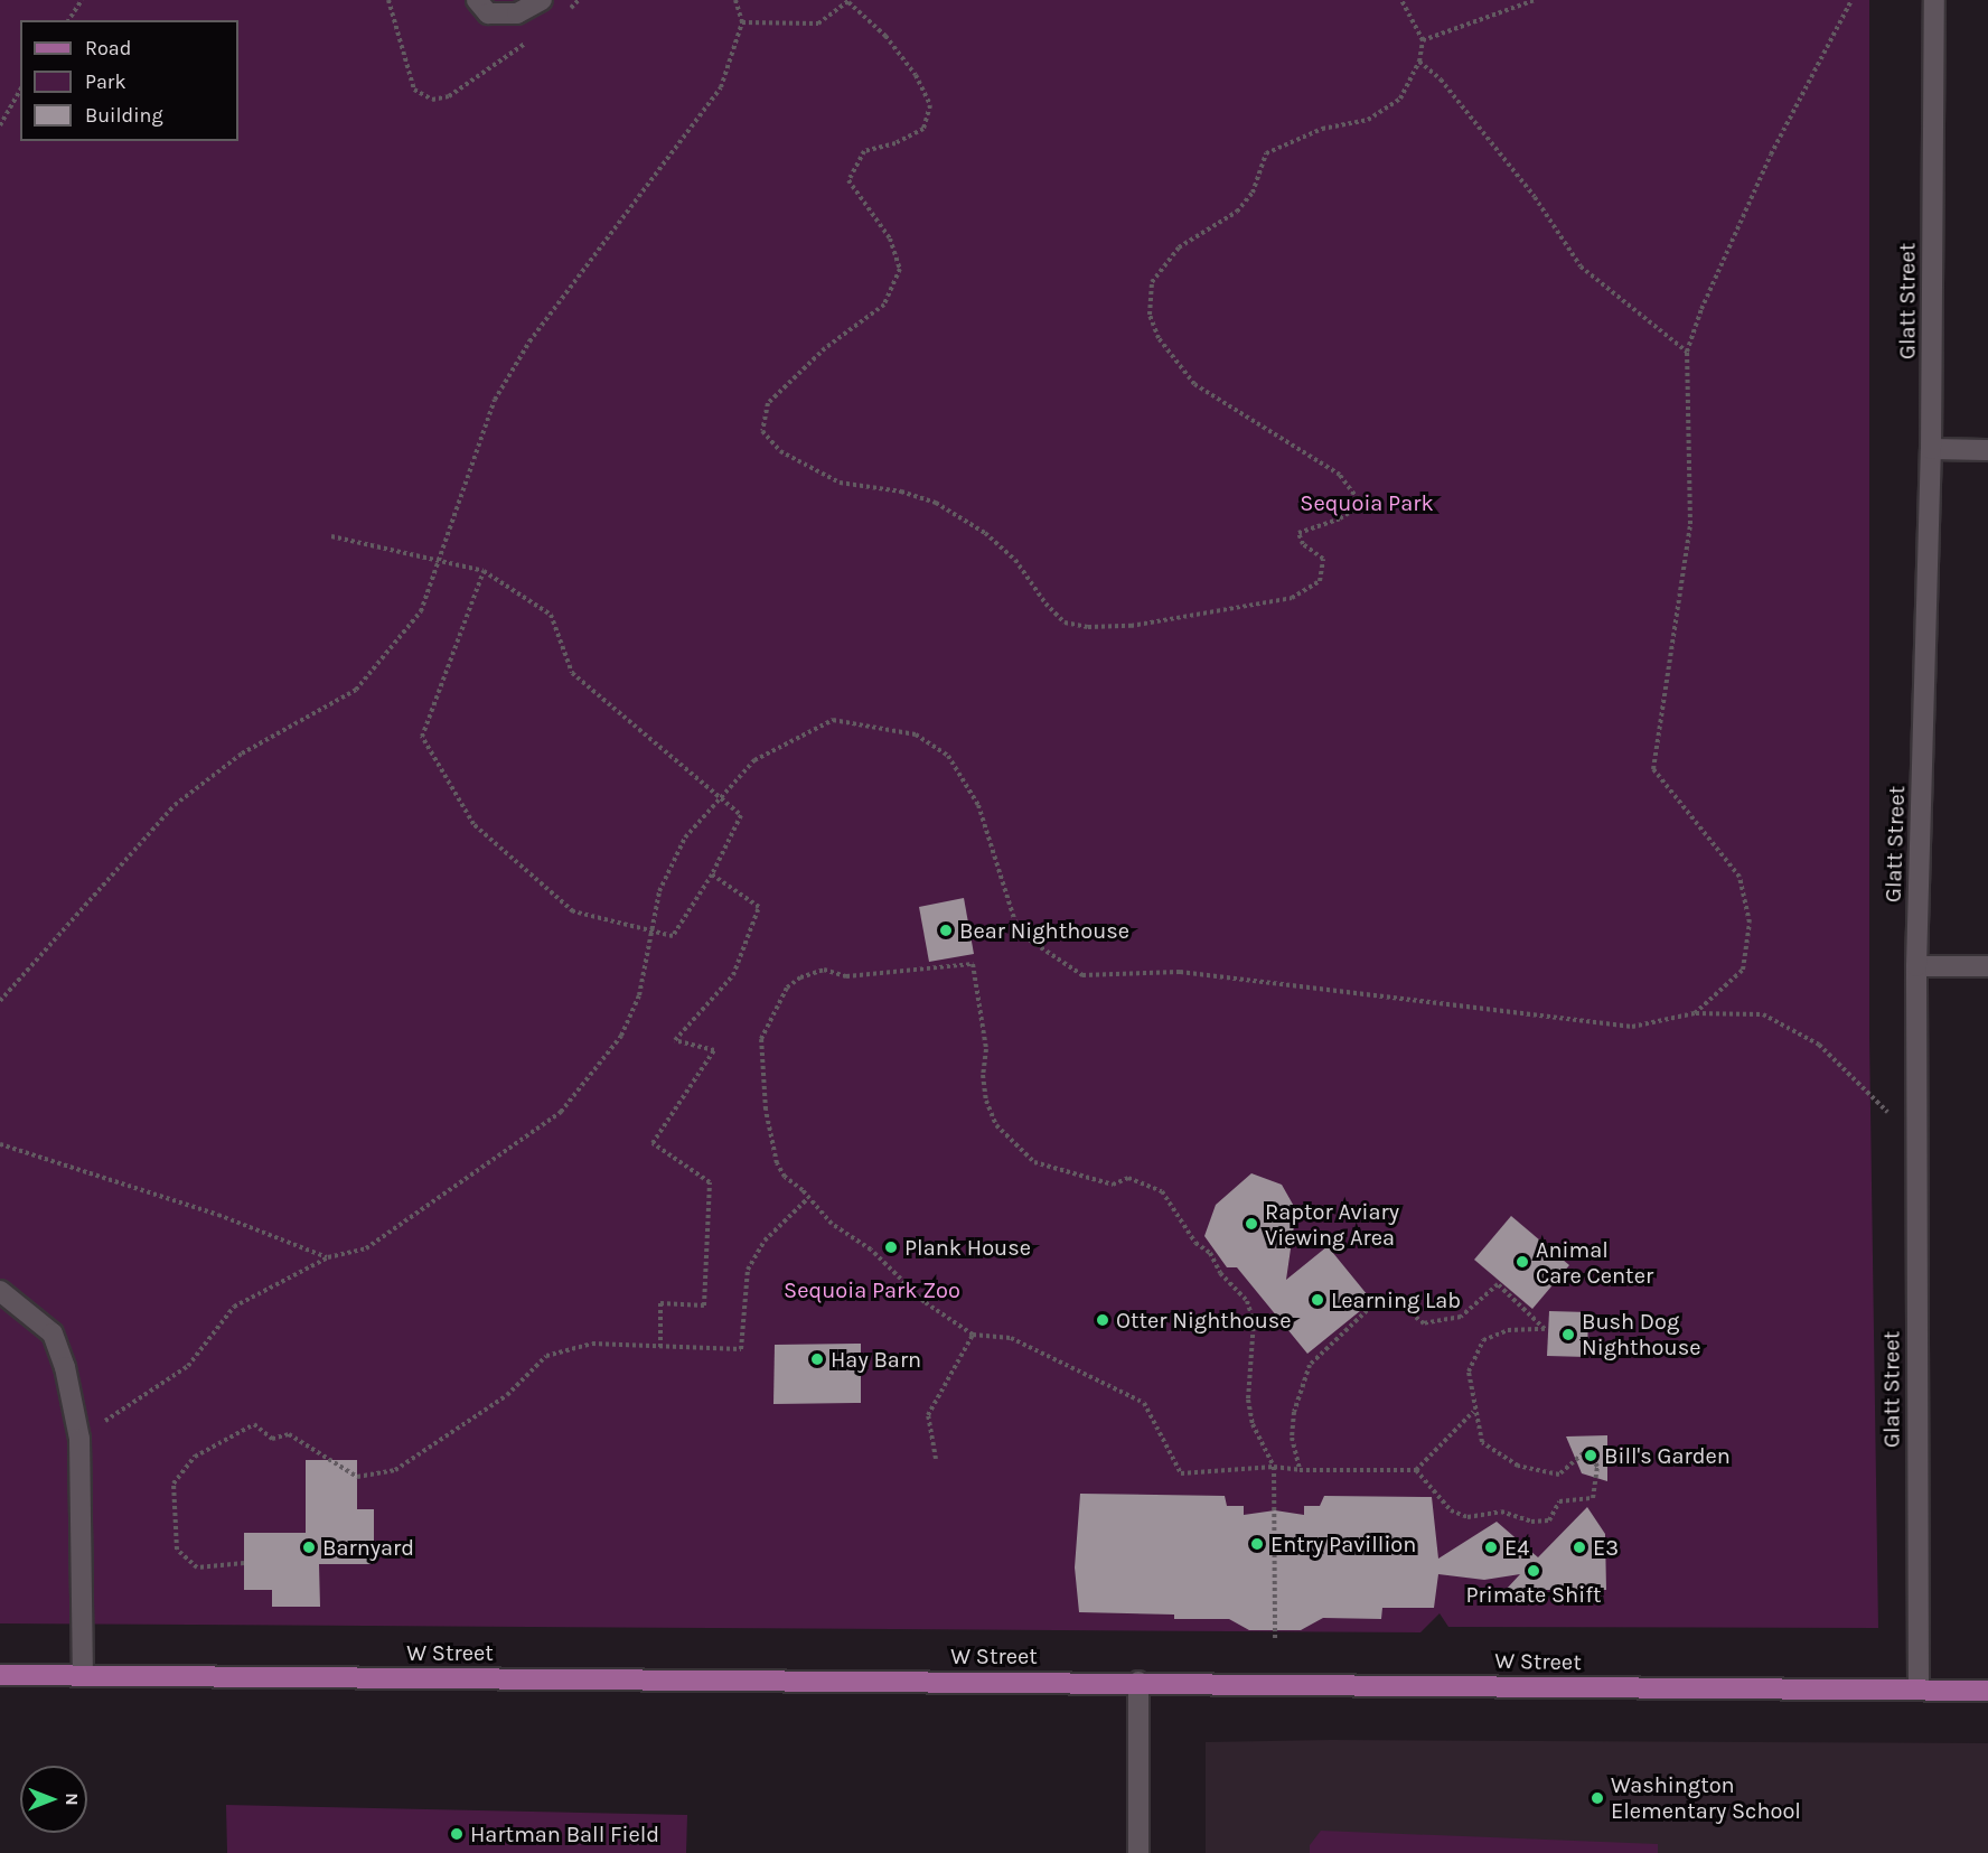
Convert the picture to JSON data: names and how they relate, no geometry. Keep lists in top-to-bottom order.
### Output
{
  "streets": {
    "main road": ["W Street"],
    "street": ["Glatt Street"]
  },
  "crossings": [
    ["Glatt Street", "W Street"]
  ],
  "parks": ["Sequoia Park", "Sequoia Park Zoo"],
  "places": [
    "Bear Nighthouse",
    "Raptor Aviary Viewing Area",
    "Plank House",
    "Animal Care Center",
    "Learning Lab",
    "Otter Nighthouse",
    "Bush Dog Nighthouse",
    "Hay Barn",
    "Bill's Garden",
    "Entry Pavillion",
    "Barnyard",
    "E4",
    "E3",
    "Primate Shift",
    "Washington Elementary School",
    "Hartman Ball Field"
  ],
  "legend": ["Road", "Park", "Building"],
  "north": "right"
}
